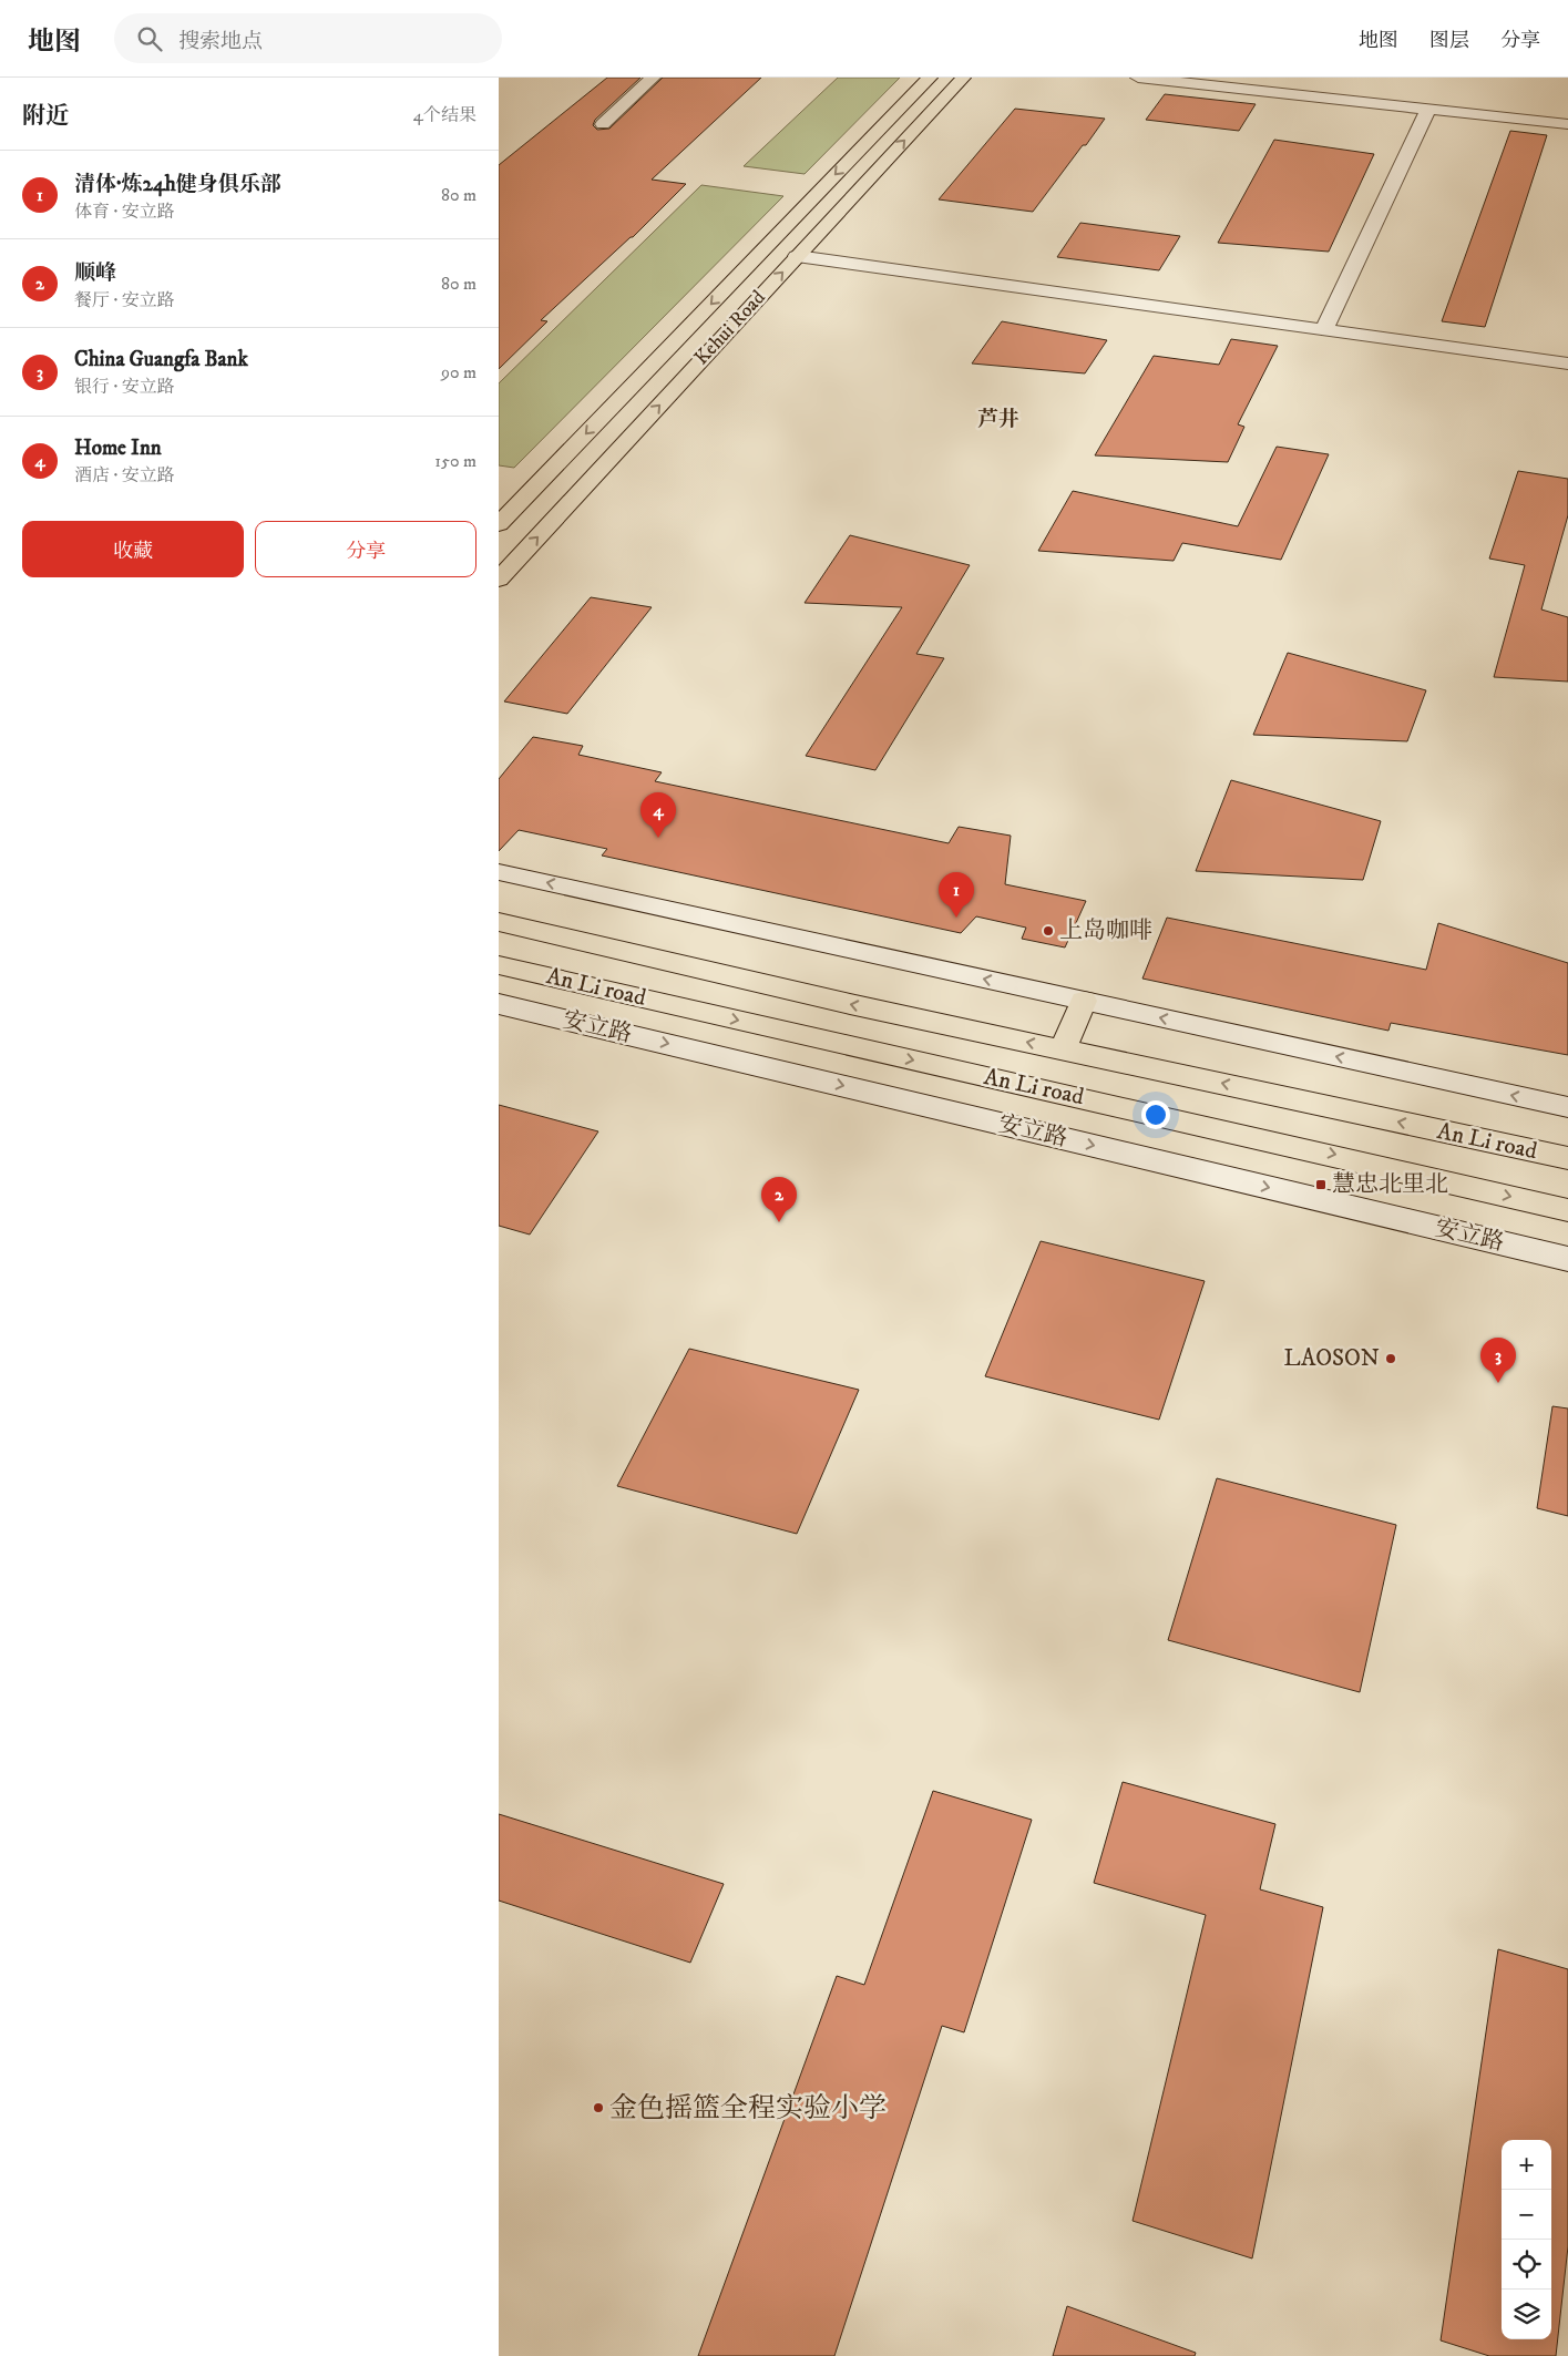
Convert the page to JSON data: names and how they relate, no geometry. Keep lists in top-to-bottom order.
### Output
{
  "streets": {
    "main road": ["Kehui Road", "An Li road"],
    "street": ["安立路"]
  },
  "districts": ["芦井"],
  "places": {
    "other": ["上岛咖啡", "LAOSON", "金色摇篮全程实验小学"],
    "transit": ["慧忠北里北"]
  },
  "page": {
    "header": "地图",
    "search": "搜索地点",
    "nav": ["地图", "图层", "分享"],
    "heading": ["附近", "4个结果"],
    "list": [
      {
        "mark": "1",
        "name": "清体·炼24h健身俱乐部",
        "note": "体育 · 安立路",
        "value": "80 m"
      },
      {
        "mark": "2",
        "name": "顺峰",
        "note": "餐厅 · 安立路",
        "value": "80 m"
      },
      {
        "mark": "3",
        "name": "China Guangfa Bank",
        "note": "银行 · 安立路",
        "value": "90 m"
      },
      {
        "mark": "4",
        "name": "Home Inn",
        "note": "酒店 · 安立路",
        "value": "150 m"
      }
    ],
    "buttons": ["收藏", "分享"],
    "pins": [
      "4",
      "1",
      "2",
      "3"
    ],
    "map_buttons": ["+", "−"]
  }
}
